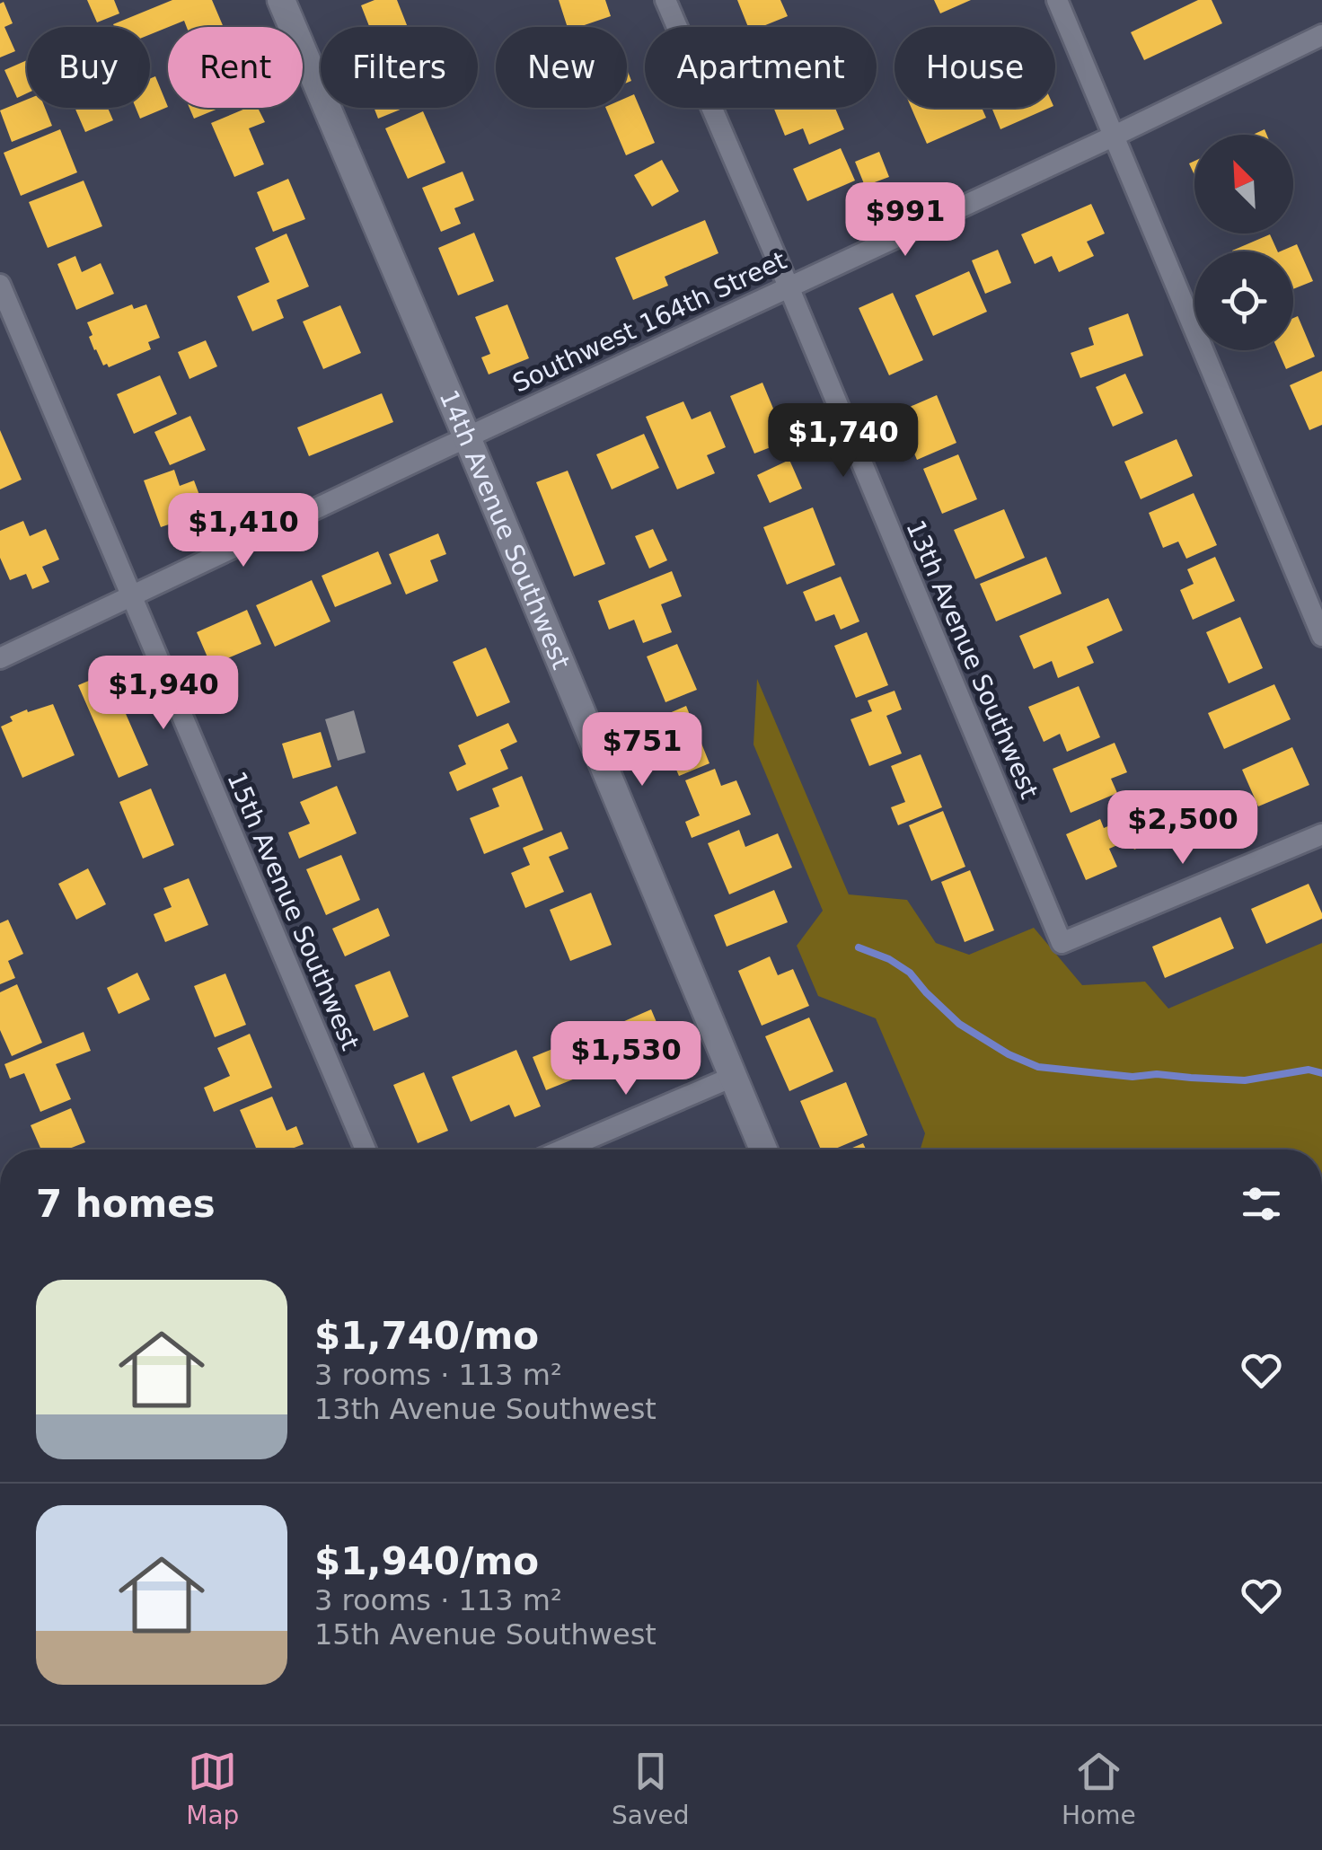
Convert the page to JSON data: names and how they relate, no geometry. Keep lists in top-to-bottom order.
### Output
{
  "streets": {
    "street": [
      "Southwest 164th Street",
      "14th Avenue Southwest",
      "13th Avenue Southwest",
      "15th Avenue Southwest"
    ]
  },
  "crossings": [
    ["Southwest 164th Street", "14th Avenue Southwest"],
    ["Southwest 164th Street", "13th Avenue Southwest"],
    ["Southwest 164th Street", "15th Avenue Southwest"]
  ],
  "north": "top left",
  "page": {
    "chip": [
      "Buy",
      "Rent",
      "Filters",
      "New",
      "Apartment",
      "House"
    ],
    "price": [
      "$991",
      "$1,740",
      "$1,410",
      "$1,940",
      "$751",
      "$2,500",
      "$1,530"
    ],
    "heading": "7 homes",
    "list": [
      {
        "name": "$1,740/mo",
        "note": "3 rooms · 113 m² · 13th Avenue Southwest"
      },
      {
        "name": "$1,940/mo",
        "note": "3 rooms · 113 m² · 15th Avenue Southwest"
      }
    ],
    "tabs": ["Map", "Saved", "Home"]
  }
}
